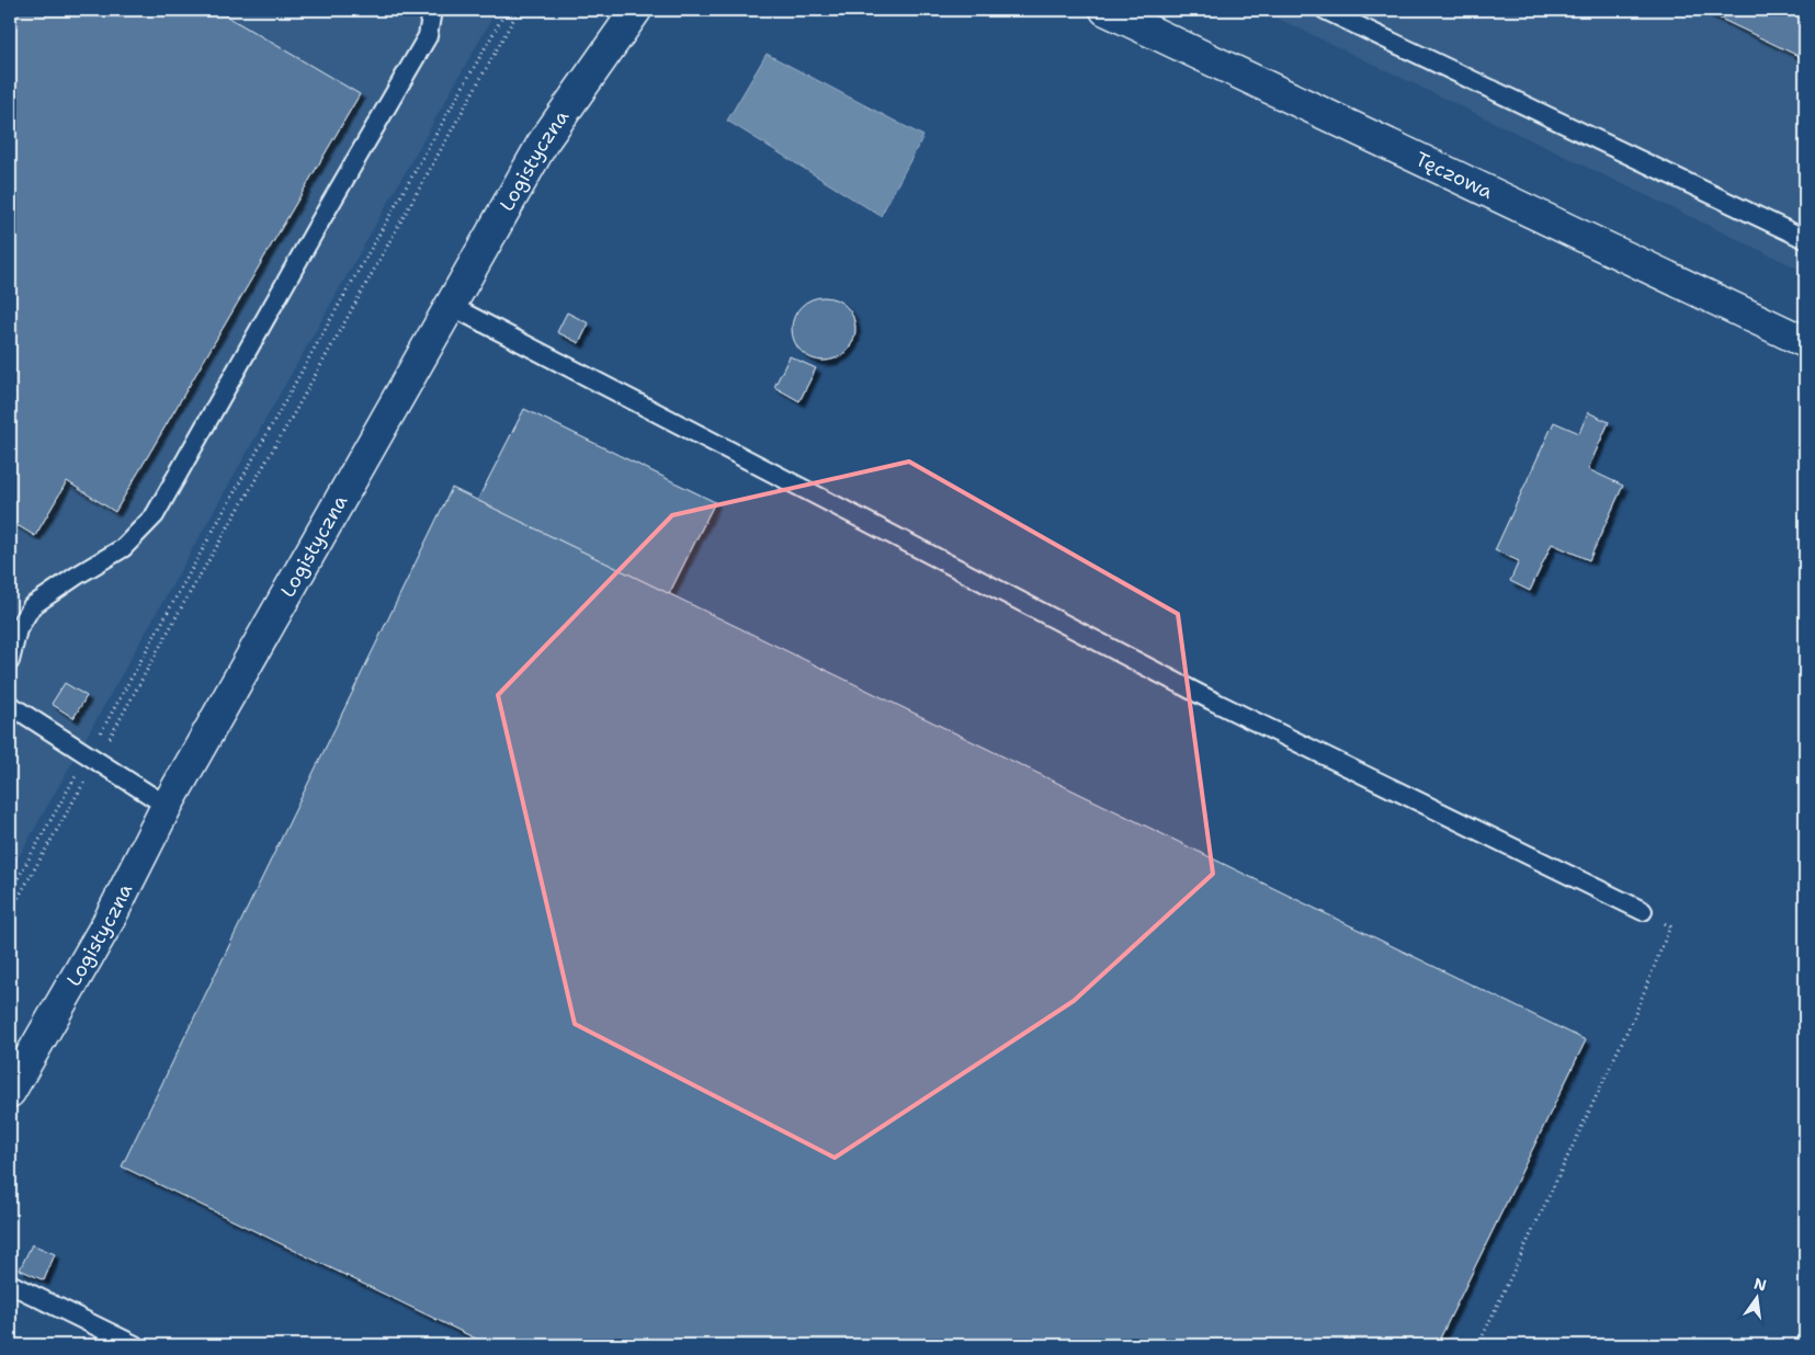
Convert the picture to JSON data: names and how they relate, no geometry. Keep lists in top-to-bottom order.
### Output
{
  "streets": {
    "street": ["Logistyczna", "Tęczowa"]
  },
  "north": "top"
}
